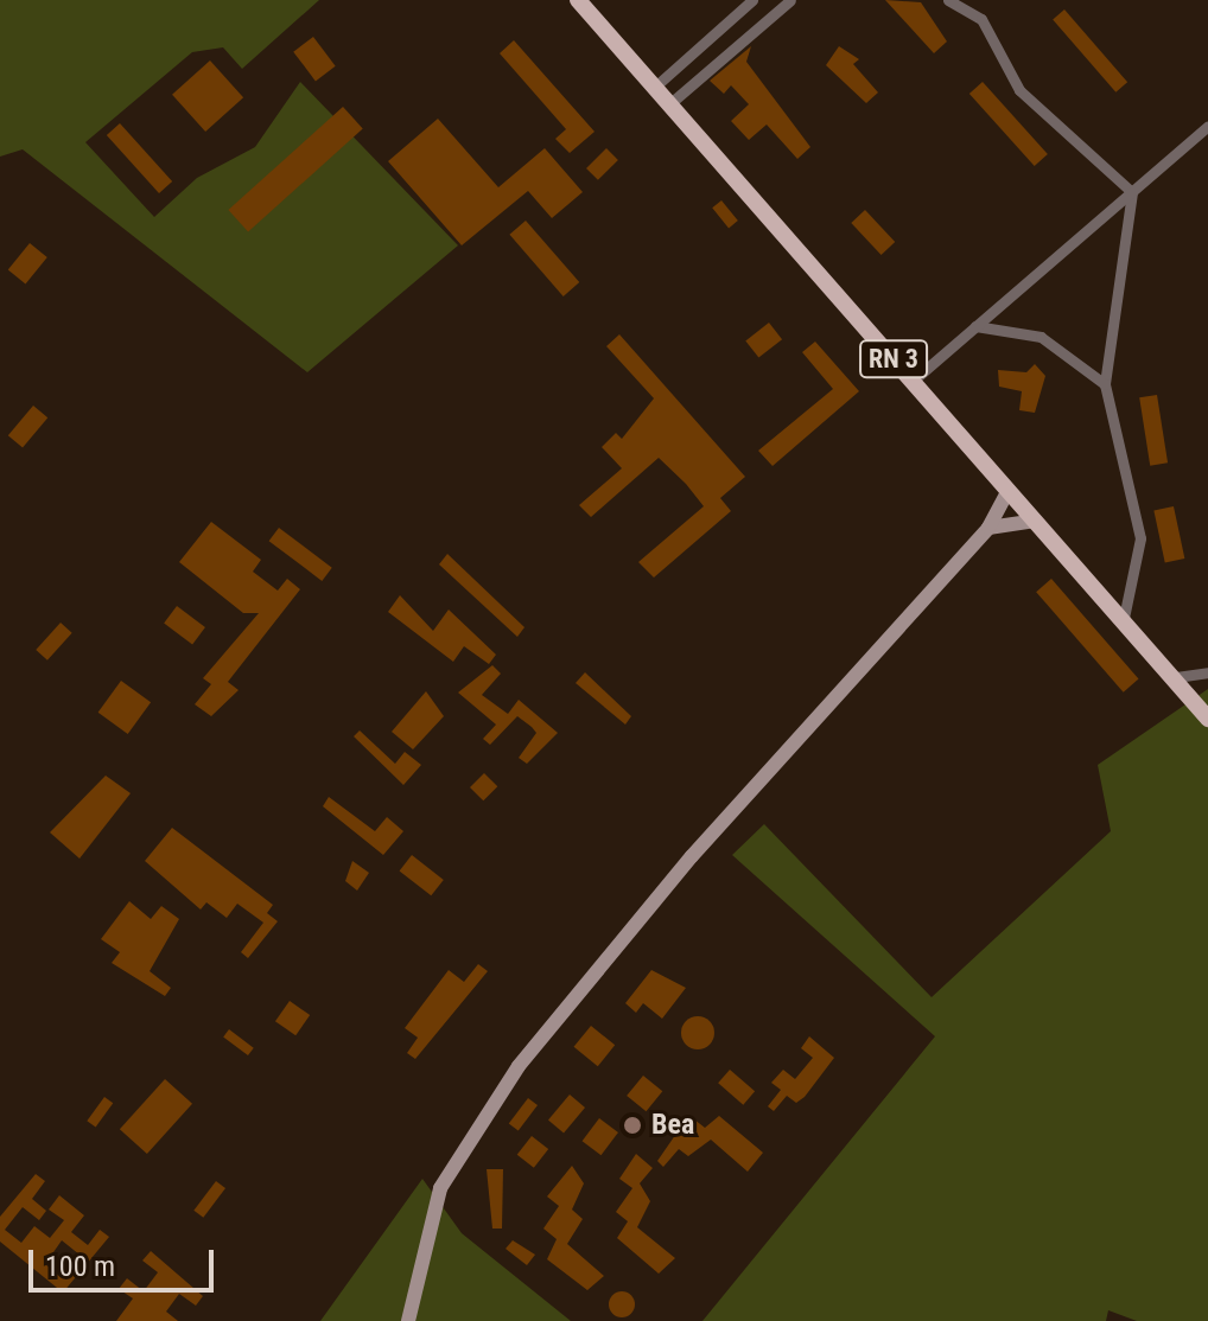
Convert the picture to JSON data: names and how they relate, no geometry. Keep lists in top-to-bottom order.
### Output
{
  "streets": {
    "main road": ["RN 3"]
  },
  "places": ["Bea"],
  "scale_bar": "100 m"
}
